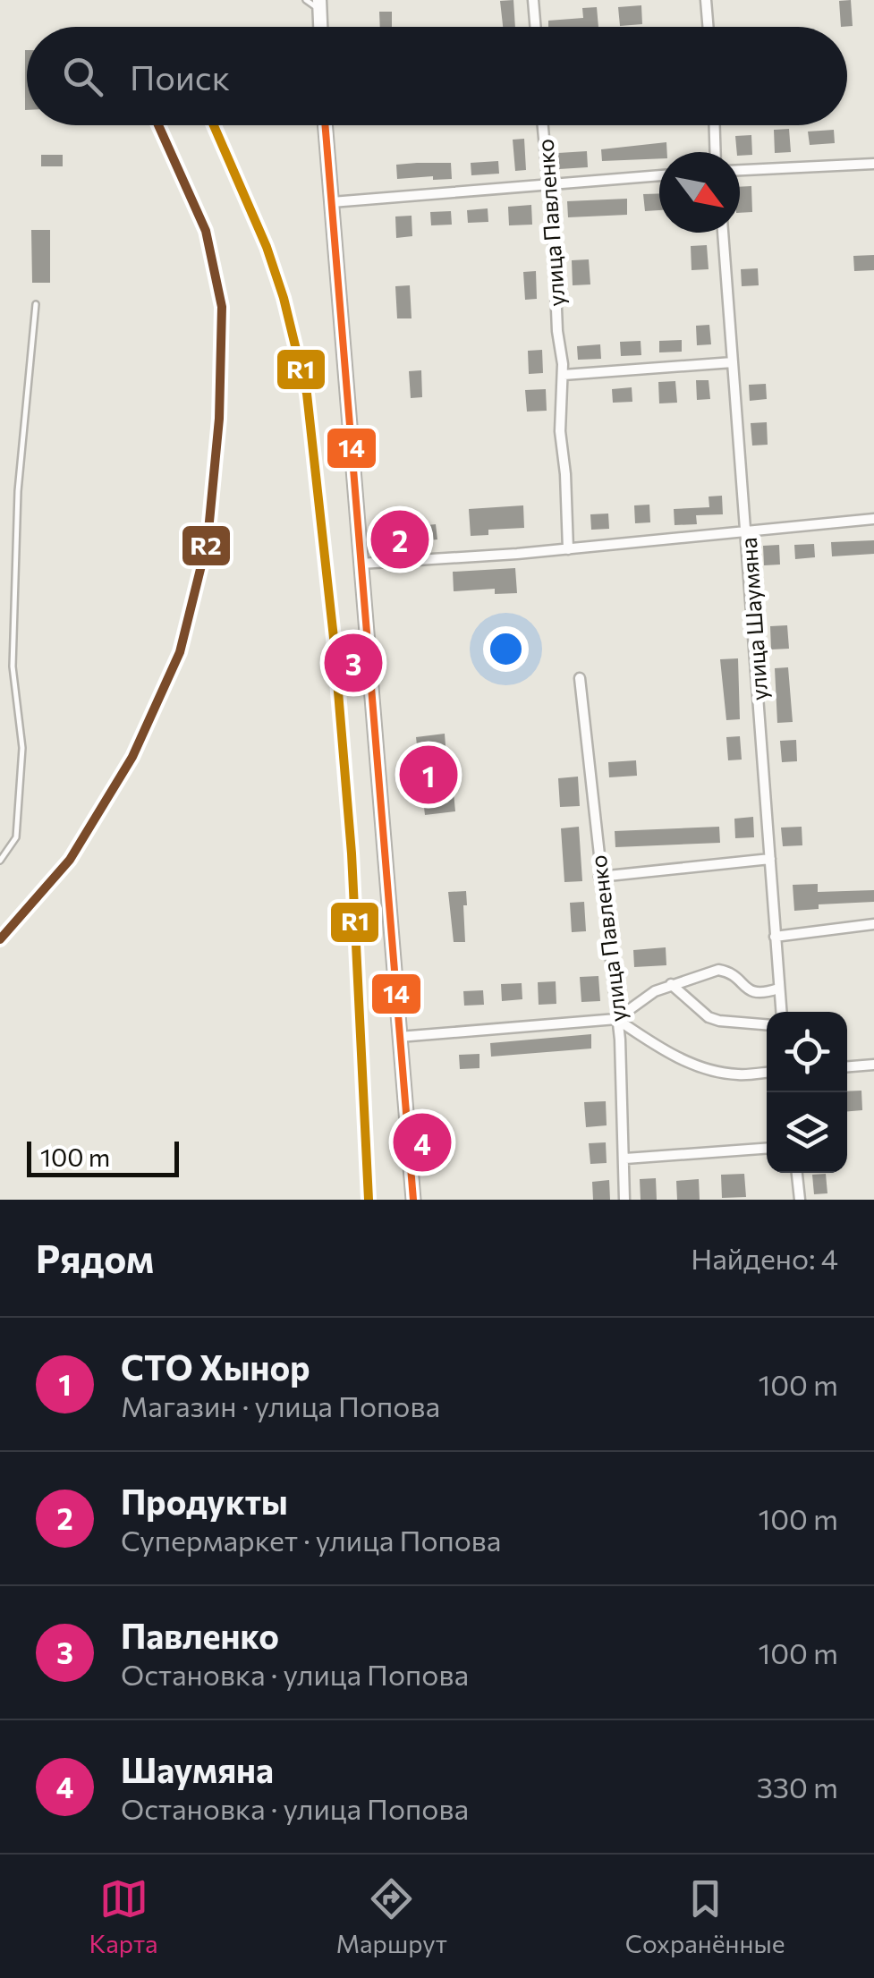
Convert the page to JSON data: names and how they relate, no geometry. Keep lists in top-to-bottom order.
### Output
{
  "streets": {
    "street": ["улица Павленко", "улица Шаумяна"]
  },
  "lines": ["transit line R1", "transit line R2", "transit line 14"],
  "scale_bar": "100 m",
  "north": "bottom right",
  "page": {
    "search": "Поиск",
    "pins": [
      "2",
      "3",
      "1",
      "4"
    ],
    "scale": "100 m",
    "heading": ["Рядом", "Найдено: 4"],
    "list": [
      {
        "mark": "1",
        "name": "СТО Хынор",
        "note": "Магазин · улица Попова",
        "value": "100 m"
      },
      {
        "mark": "2",
        "name": "Продукты",
        "note": "Супермаркет · улица Попова",
        "value": "100 m"
      },
      {
        "mark": "3",
        "name": "Павленко",
        "note": "Остановка · улица Попова",
        "value": "100 m"
      },
      {
        "mark": "4",
        "name": "Шаумяна",
        "note": "Остановка · улица Попова",
        "value": "330 m"
      }
    ],
    "nav": ["Карта", "Маршрут", "Сохранённые"]
  }
}
